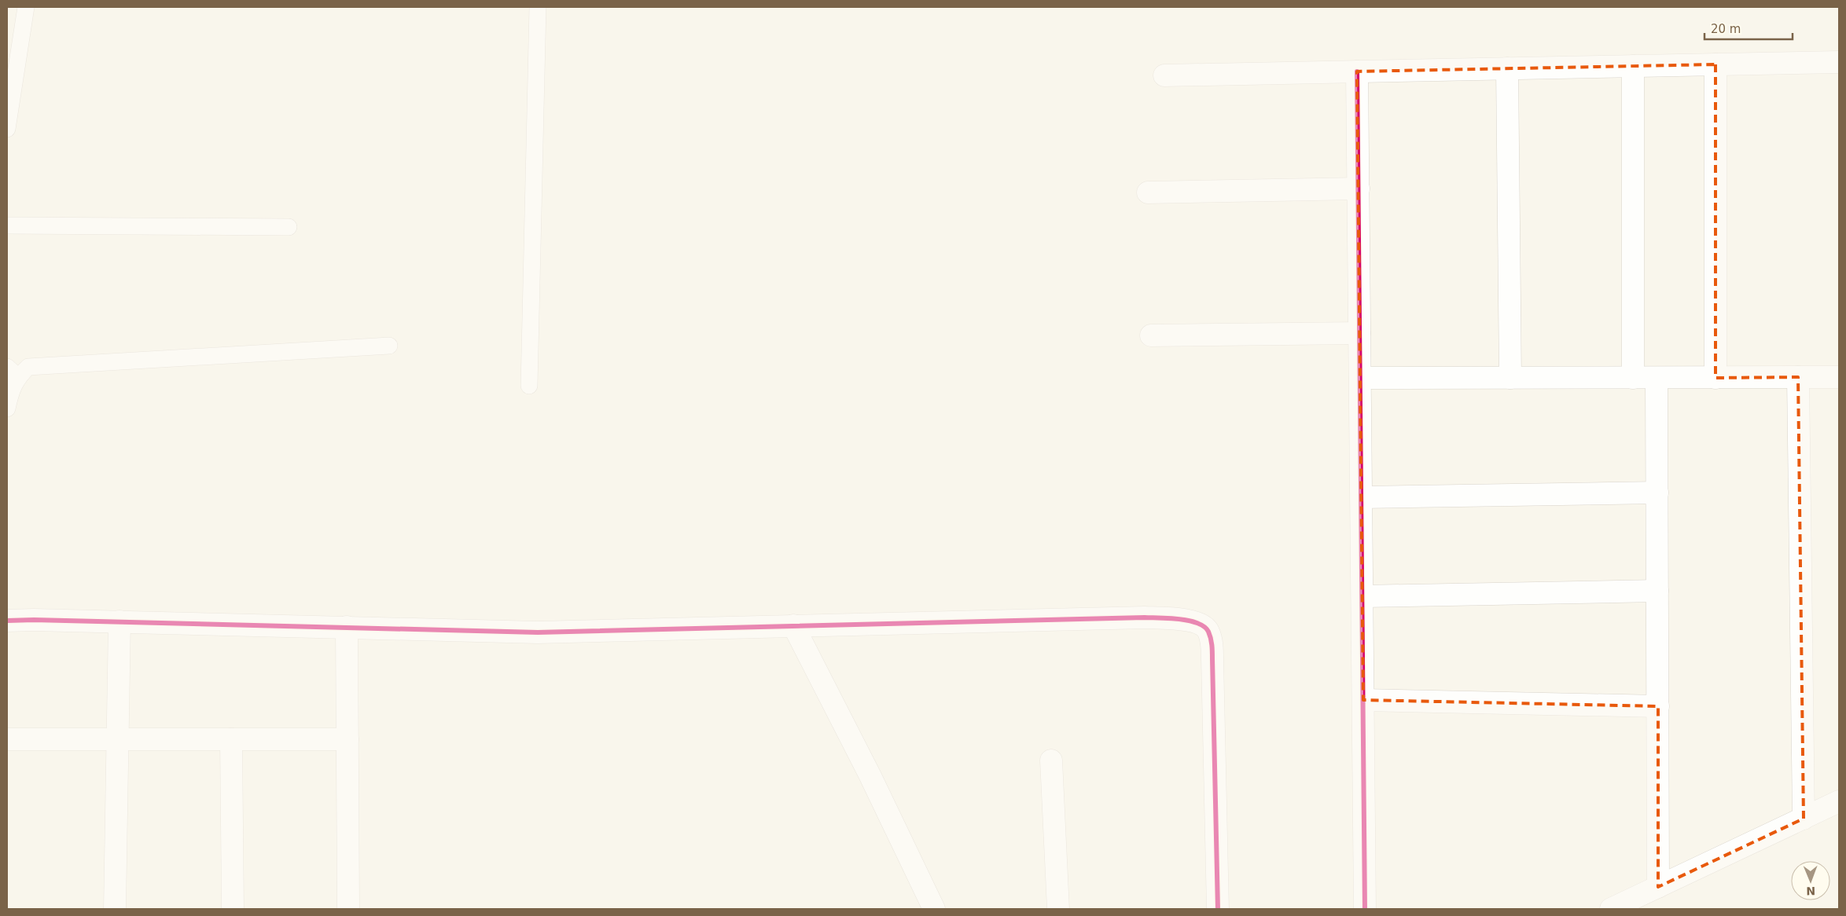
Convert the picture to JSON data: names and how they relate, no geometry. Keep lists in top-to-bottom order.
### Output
{
  "scale_bar": "20 m",
  "north": "bottom"
}
